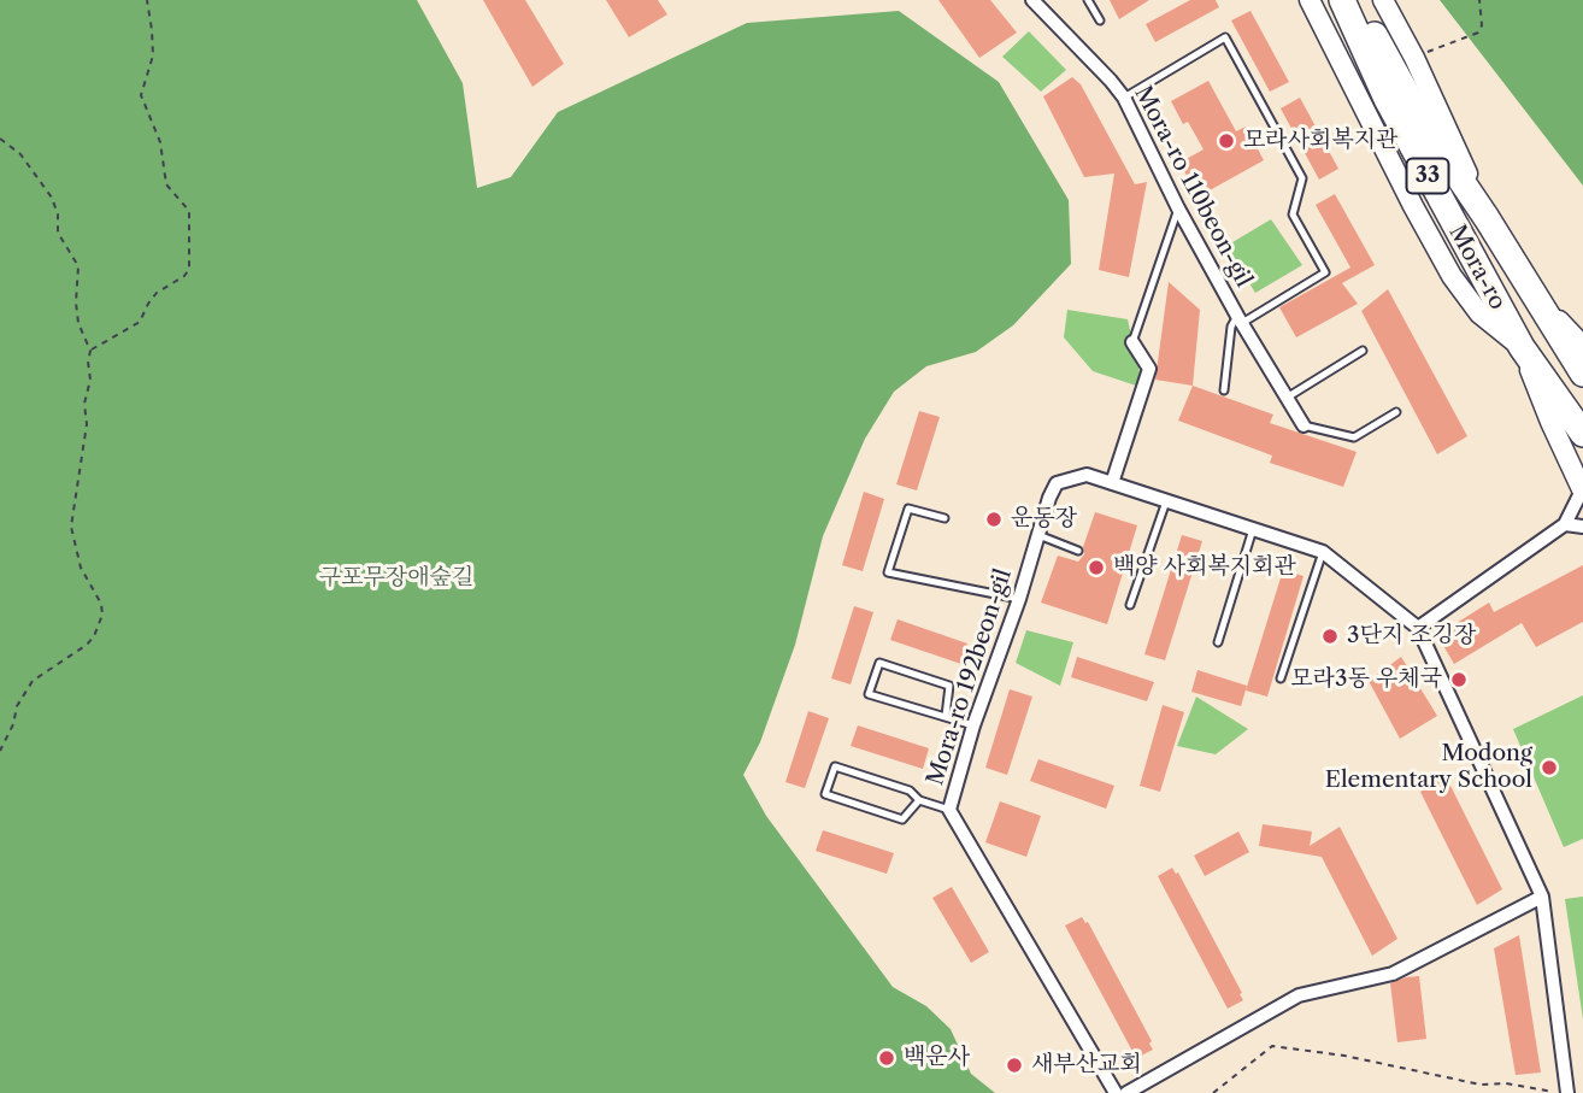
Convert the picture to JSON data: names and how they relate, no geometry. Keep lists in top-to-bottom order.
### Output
{
  "streets": {
    "highway": ["33", "Mora-ro"],
    "street": ["Mora-ro 110beon-gil", "Mora-ro 192beon-gil"]
  },
  "parks": ["구포무장애숲길"],
  "places": [
    "모라사회복지관",
    "운동장",
    "백양 사회복지회관",
    "3단지 조깅장",
    "모라3동 우체국",
    "Modong Elementary School",
    "백운사",
    "새부산교회"
  ]
}
